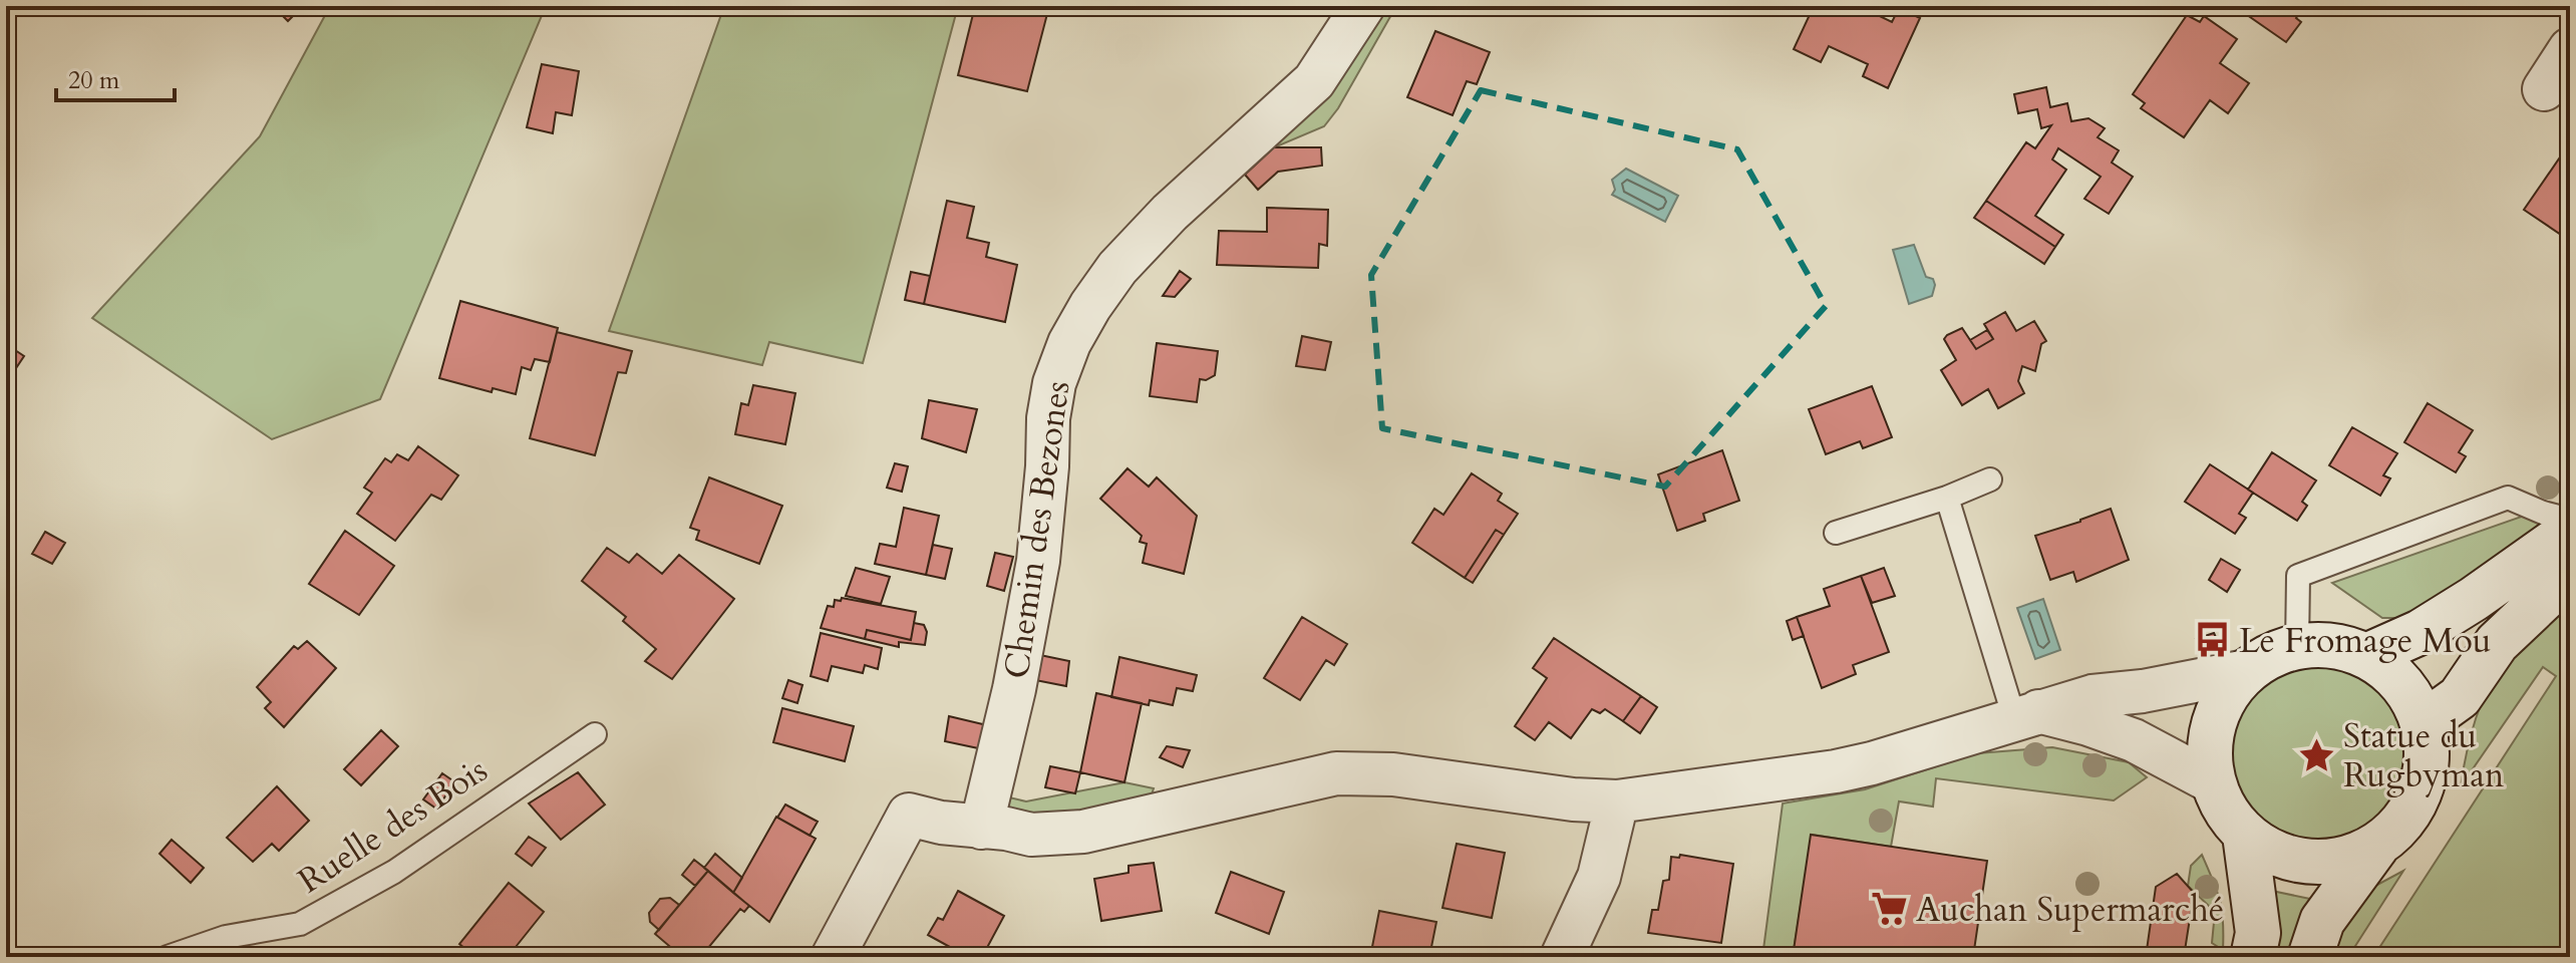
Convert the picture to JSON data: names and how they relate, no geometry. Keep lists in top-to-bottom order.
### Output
{
  "streets": {
    "street": ["Chemin des Bezones"],
    "lane": ["Ruelle des Bois"]
  },
  "places": {
    "bus stop": ["Le Fromage Mou"],
    "place": ["Statue du Rugbyman"],
    "supermarket": ["Auchan Supermarché"]
  },
  "scale_bar": "20 m"
}
